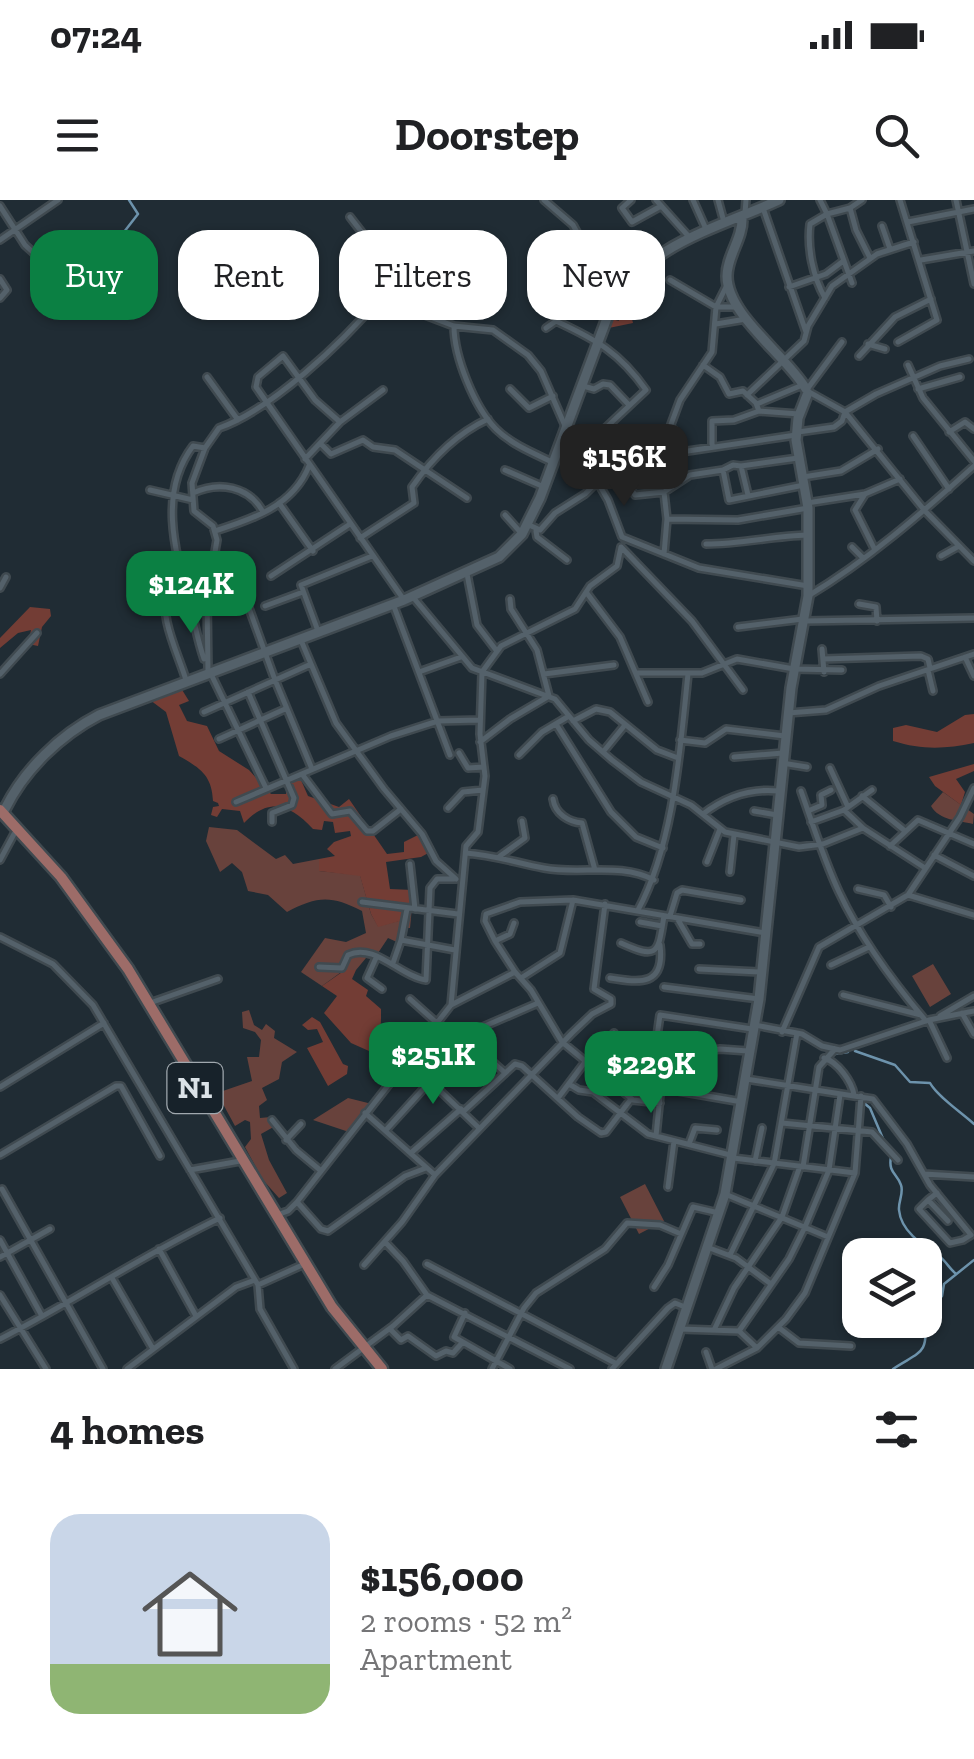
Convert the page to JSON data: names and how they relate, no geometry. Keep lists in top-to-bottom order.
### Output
{
  "streets": {
    "main road": ["N1"]
  },
  "page": {
    "status": "07:24",
    "header": "Doorstep",
    "chip": [
      "Buy",
      "Rent",
      "Filters",
      "New"
    ],
    "price": [
      "$156K",
      "$124K",
      "$251K",
      "$229K"
    ],
    "heading": "4 homes",
    "list": [
      {
        "name": "$156,000",
        "note": "2 rooms · 52 m² · Apartment"
      }
    ]
  }
}
